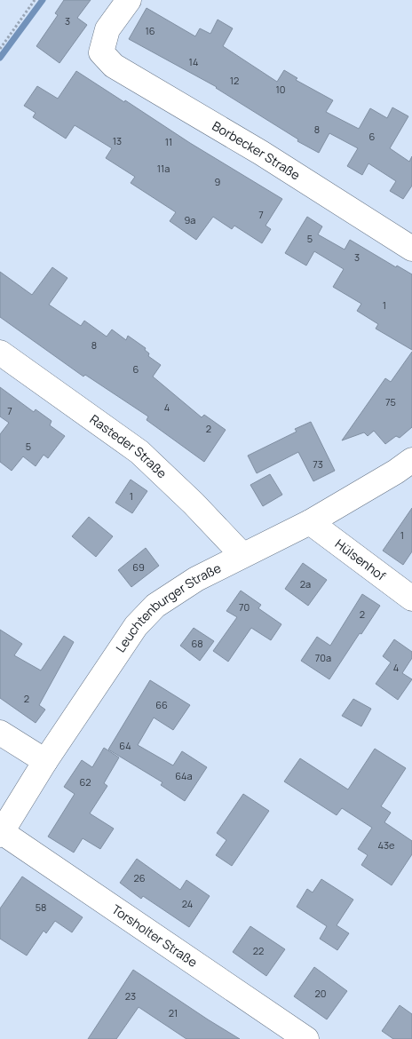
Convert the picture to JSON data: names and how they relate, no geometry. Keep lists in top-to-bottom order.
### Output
{
  "streets": {
    "street": [
      "Borbecker Straße",
      "Rasteder Straße",
      "Hülsenhof",
      "Leuchtenburger Straße",
      "Torsholter Straße"
    ]
  },
  "crossings": [
    ["Rasteder Straße", "Leuchtenburger Straße"],
    ["Hülsenhof", "Leuchtenburger Straße"],
    ["Leuchtenburger Straße", "Torsholter Straße"]
  ],
  "house_numbers": [
    "3",
    "16",
    "14",
    "12",
    "10",
    "8",
    "6",
    "13",
    "11",
    "11a",
    "9",
    "7",
    "9a",
    "5",
    "3",
    "1",
    "8",
    "6",
    "75",
    "4",
    "7",
    "2",
    "5",
    "73",
    "1",
    "1",
    "69",
    "2a",
    "70",
    "2",
    "68",
    "70a",
    "4",
    "2",
    "66",
    "64",
    "64a",
    "62",
    "43e",
    "26",
    "24",
    "58",
    "22",
    "20",
    "23",
    "21"
  ]
}
